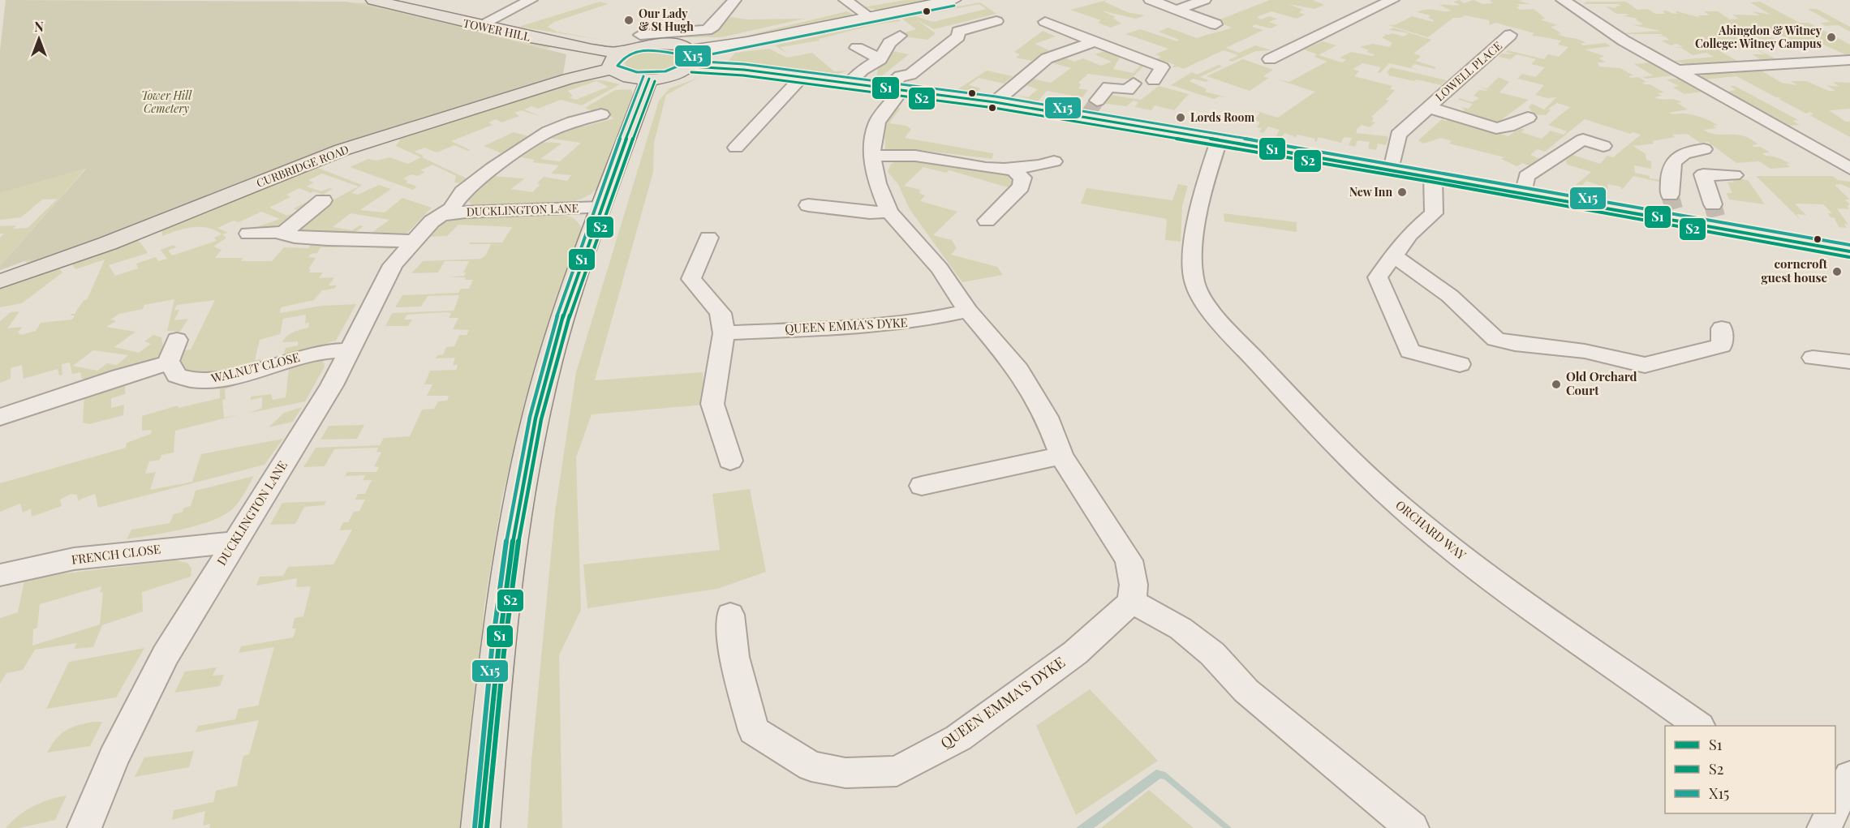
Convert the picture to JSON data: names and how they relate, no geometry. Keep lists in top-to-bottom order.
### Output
{
  "streets": {
    "main road": ["TOWER HILL", "CURBRIDGE ROAD"],
    "street": [
      "LOWELL PLACE",
      "DUCKLINGTON LANE",
      "QUEEN EMMA'S DYKE",
      "WALNUT CLOSE",
      "ORCHARD WAY",
      "FRENCH CLOSE"
    ]
  },
  "crossings": [
    ["TOWER HILL", "CURBRIDGE ROAD"],
    ["DUCKLINGTON LANE", "WALNUT CLOSE"],
    ["DUCKLINGTON LANE", "FRENCH CLOSE"]
  ],
  "parks": ["Tower Hill Cemetery"],
  "places": [
    "Our Lady & St Hugh",
    "Abingdon & Witney College: Witney Campus",
    "Lords Room",
    "New Inn",
    "corncroft guest house",
    "Old Orchard Court"
  ],
  "lines": ["transit line X15", "transit line S1", "transit line S2"],
  "legend": ["S1", "S2", "X15"],
  "north": "top"
}
